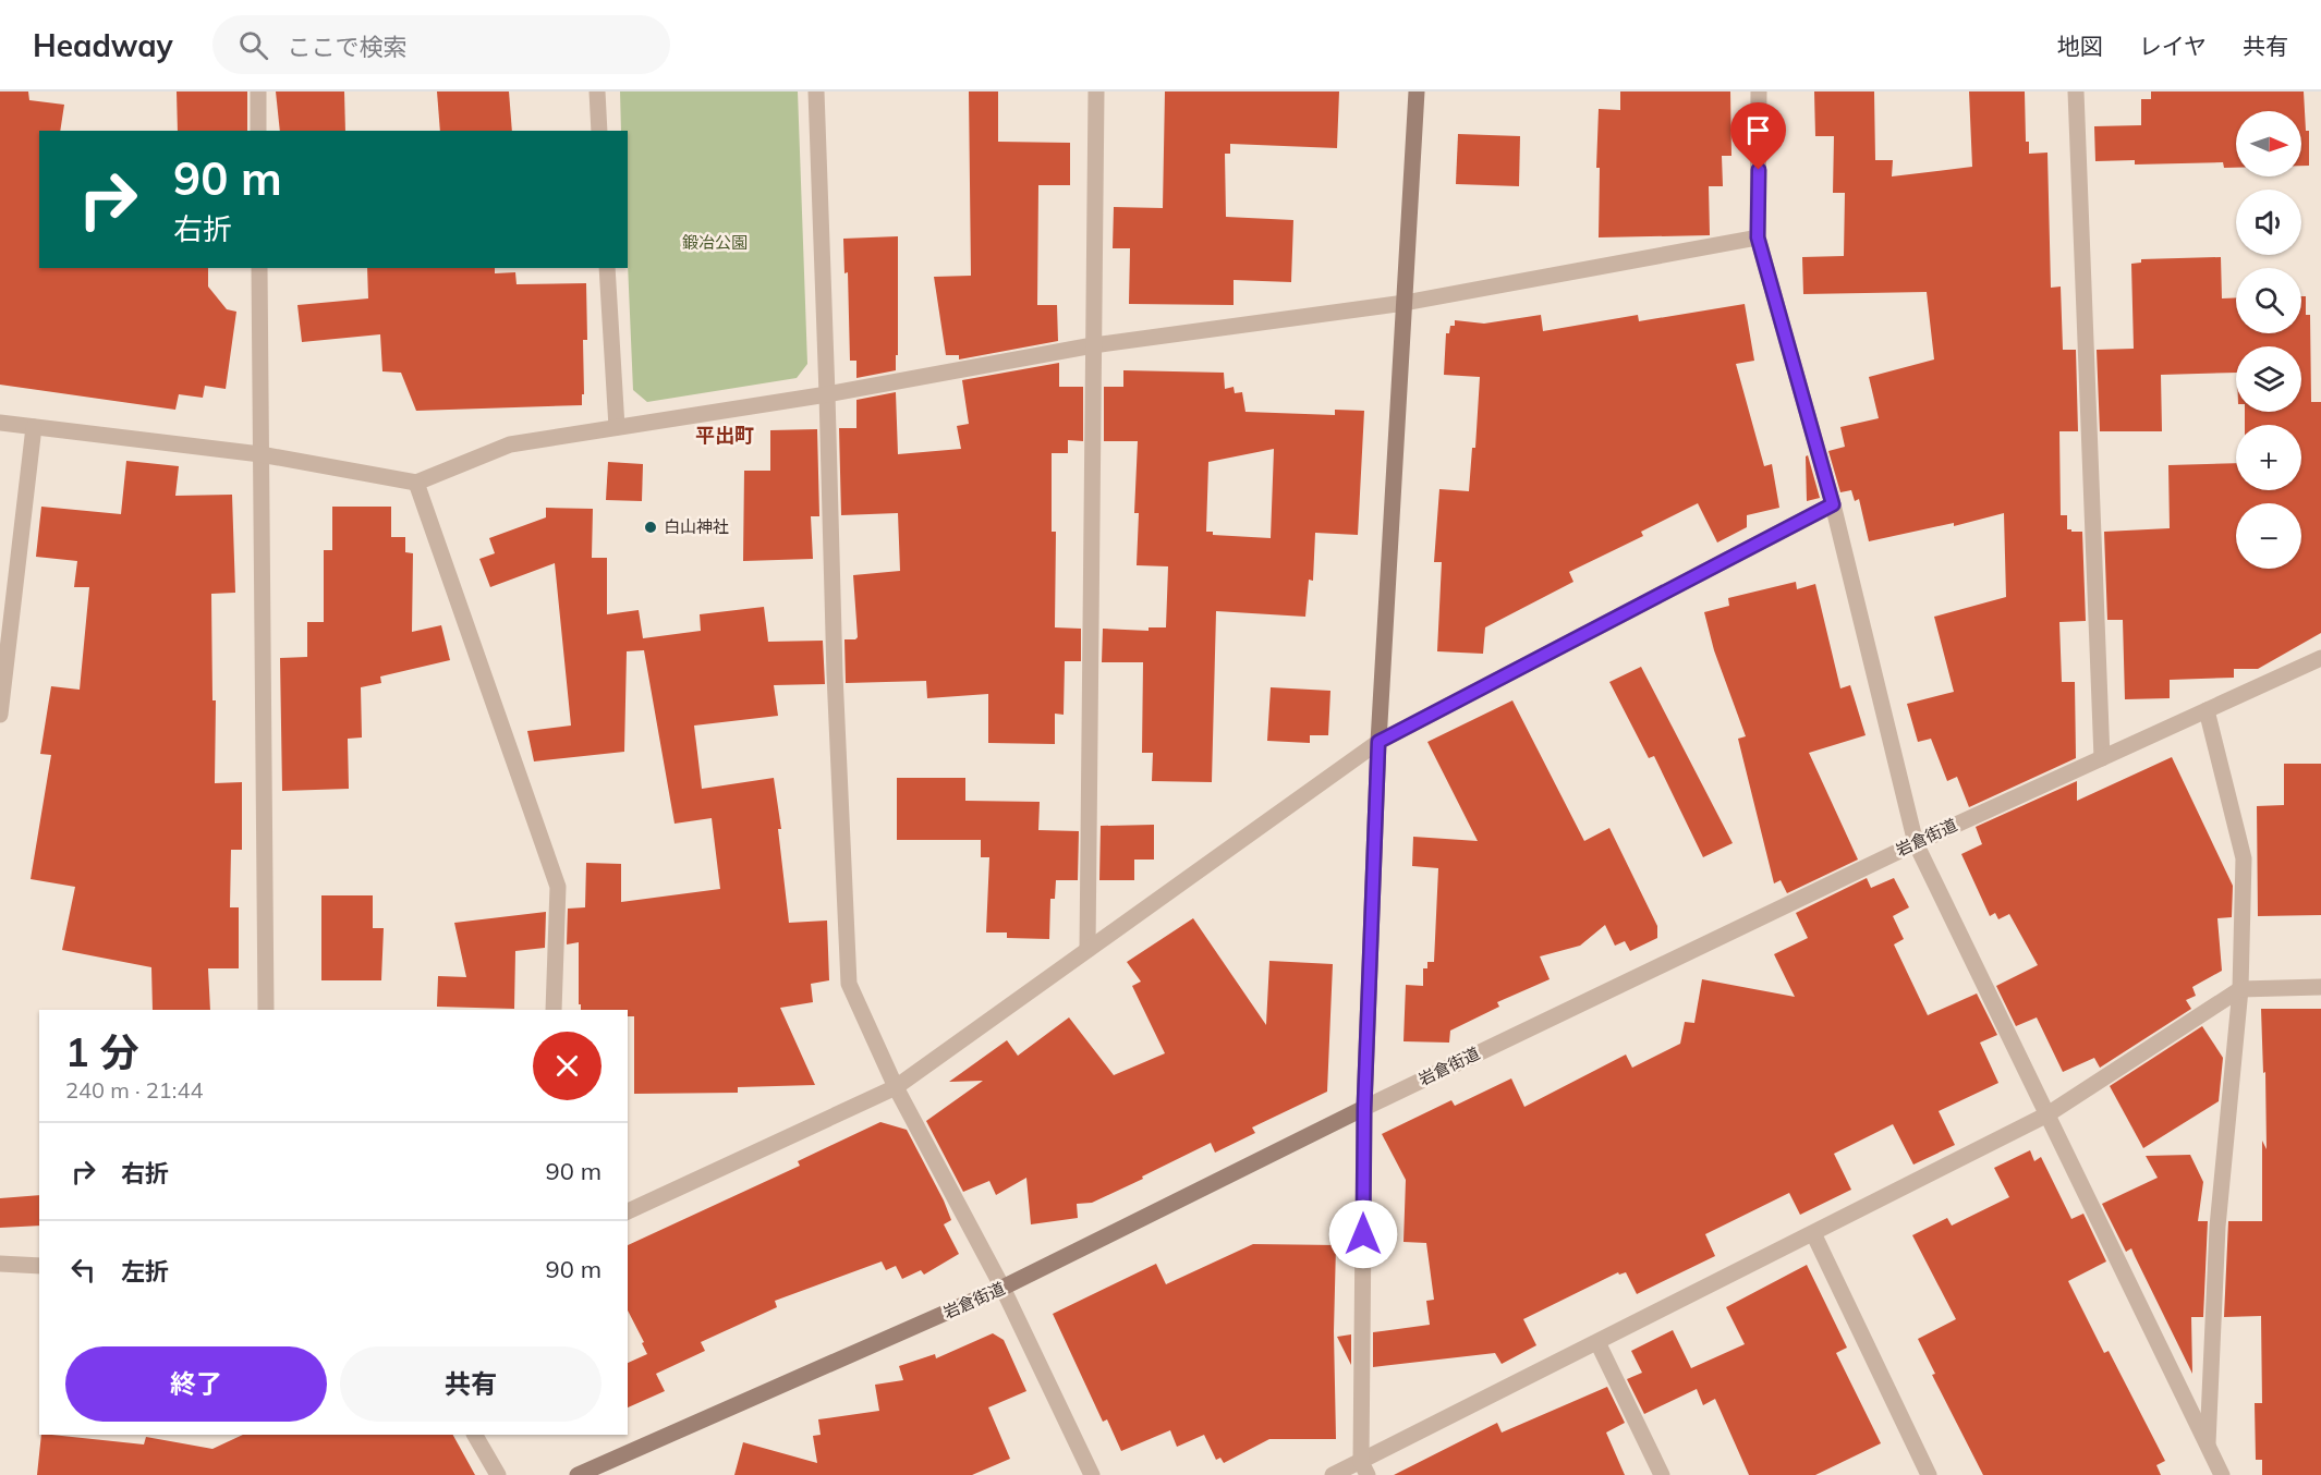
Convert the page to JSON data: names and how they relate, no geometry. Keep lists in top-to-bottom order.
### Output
{
  "streets": {
    "street": ["岩倉街道"]
  },
  "districts": ["平出町"],
  "parks": ["鍛冶公園"],
  "places": ["白山神社"],
  "north": "right",
  "page": {
    "header": "Headway",
    "search": "ここで検索",
    "nav": ["地図", "レイヤ", "共有"],
    "map_buttons": ["+", "−"],
    "turn": ["90 m", "右折"],
    "heading": ["1 分", "240 m · 21:44"],
    "list": [
      {
        "name": "右折",
        "value": "90 m"
      },
      {
        "name": "左折",
        "value": "90 m"
      }
    ],
    "buttons": ["終了", "共有"]
  }
}
